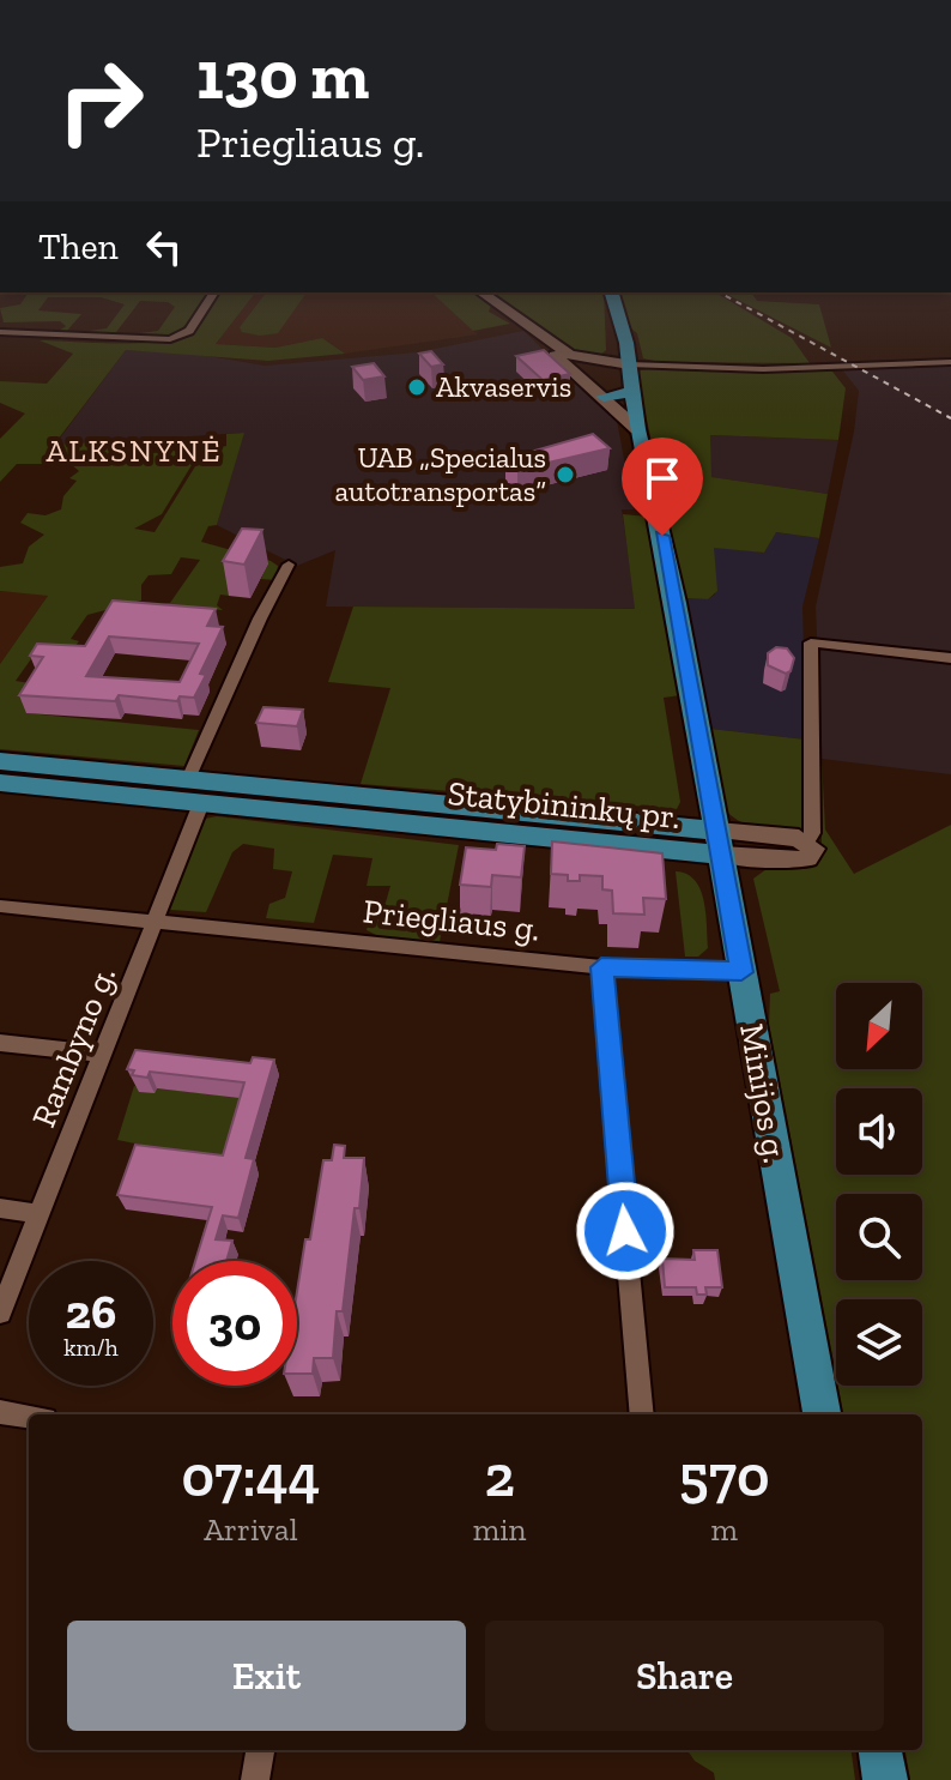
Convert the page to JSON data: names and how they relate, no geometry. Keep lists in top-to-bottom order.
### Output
{
  "streets": {
    "main road": ["Statybininkų pr.", "Minijos g."],
    "street": ["Priegliaus g.", "Rambyno g."]
  },
  "crossings": [
    ["Statybininkų pr.", "Rambyno g."],
    ["Statybininkų pr.", "Minijos g."],
    ["Priegliaus g.", "Rambyno g."],
    ["Priegliaus g.", "Minijos g."]
  ],
  "districts": ["ALKSNYNĖ"],
  "places": ["Akvaservis", "UAB „Specialus autotransportas“"],
  "north": "bottom left",
  "page": {
    "turn": ["130 m", "Priegliaus g."],
    "then": "Then",
    "speed": "26 km/h",
    "limit": "30",
    "eta": [
      "07:44",
      "Arrival",
      "2",
      "min",
      "570",
      "m"
    ],
    "buttons": ["Exit", "Share"]
  }
}
